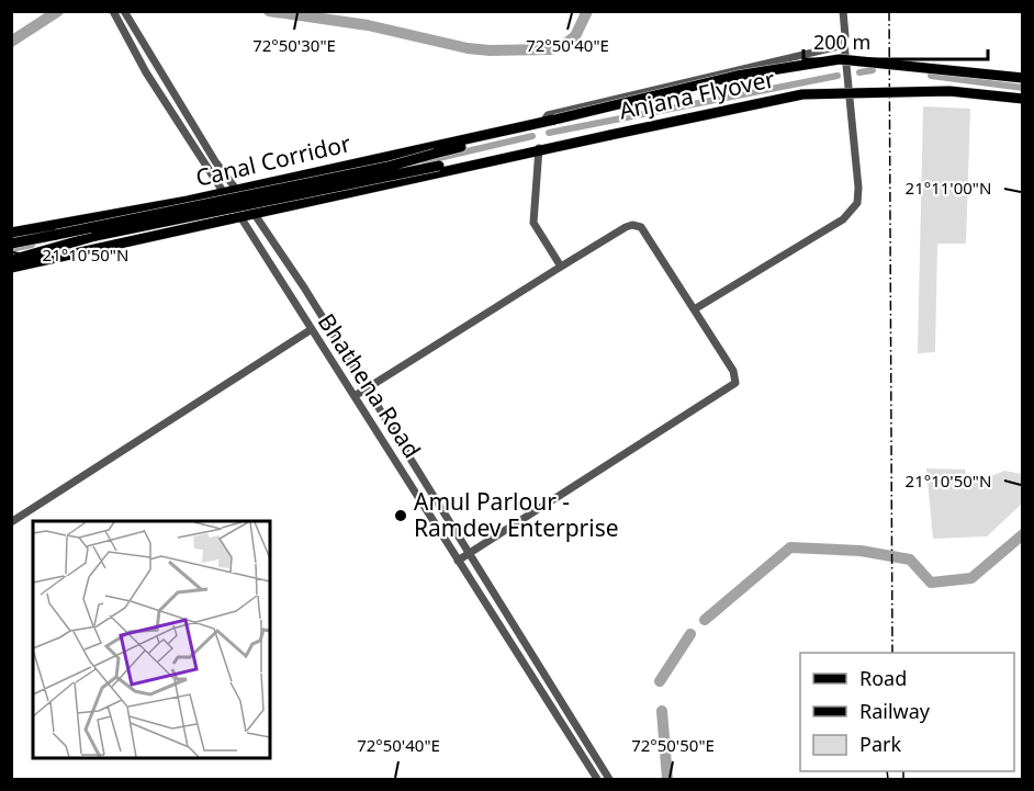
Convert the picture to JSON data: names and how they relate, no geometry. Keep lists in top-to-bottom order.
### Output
{
  "streets": {
    "main road": ["Anjana Flyover", "Canal Corridor"],
    "street": ["Bhathena Road"]
  },
  "crossings": [
    ["Anjana Flyover", "Canal Corridor"],
    ["Canal Corridor", "Bhathena Road"]
  ],
  "places": ["Amul Parlour - Ramdev Enterprise"],
  "legend": ["Road", "Railway", "Park"],
  "scale_bar": "200 m",
  "coordinates": [
    "72°50'30\"E",
    "72°50'40\"E",
    "21°11'00\"N",
    "21°10'50\"N",
    "72°50'50\"E"
  ]
}
